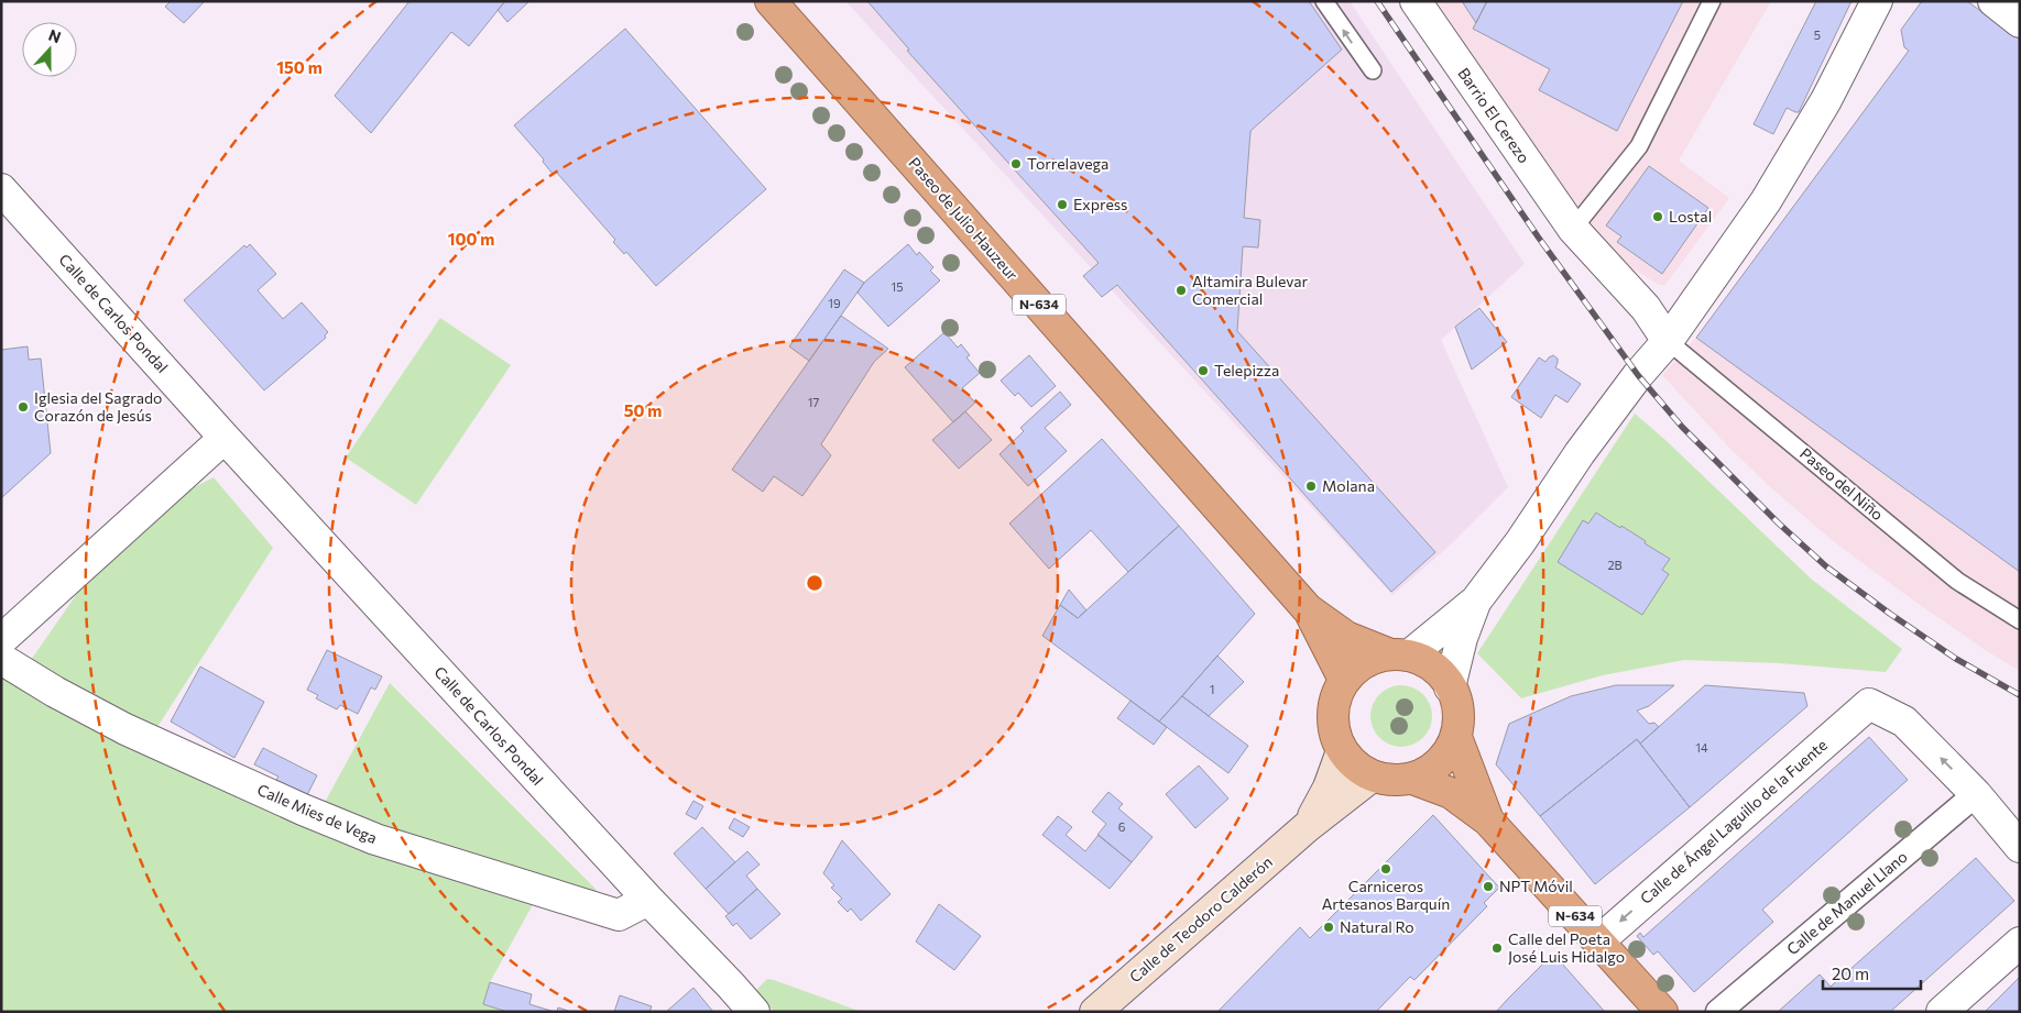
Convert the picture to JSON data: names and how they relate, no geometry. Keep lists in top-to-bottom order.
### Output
{
  "streets": {
    "highway": ["Paseo de Julio Hauzeur", "N-634"],
    "main road": ["Calle de Teodoro Calderón"],
    "street": [
      "Barrio El Cerezo",
      "Calle de Carlos Pondal",
      "Calle Mies de Vega",
      "Calle de Ángel Laguillo de la Fuente",
      "Calle de Manuel Llano"
    ],
    "lane": ["Paseo del Niño"]
  },
  "crossings": [
    ["Barrio El Cerezo", "Paseo del Niño"],
    ["Paseo de Julio Hauzeur", "N-634"],
    ["Paseo de Julio Hauzeur", "Calle de Teodoro Calderón"],
    ["N-634", "Calle de Ángel Laguillo de la Fuente"],
    ["N-634", "Calle de Teodoro Calderón"],
    ["Calle de Carlos Pondal", "Calle Mies de Vega"],
    ["Calle de Ángel Laguillo de la Fuente", "Calle de Manuel Llano"]
  ],
  "one_way": ["Calle de Ángel Laguillo de la Fuente"],
  "places": [
    "Torrelavega",
    "Express",
    "Lostal",
    "Altamira Bulevar Comercial",
    "Telepizza",
    "Iglesia del Sagrado Corazón de Jesús",
    "Molana",
    "Carniceros Artesanos Barquín",
    "NPT Móvil",
    "Natural Ro",
    "Calle del Poeta José Luis Hidalgo"
  ],
  "house_numbers": [
    "5",
    "15",
    "19",
    "17",
    "2B",
    "1",
    "14",
    "6"
  ],
  "scale_bar": "20 m",
  "north": "top",
  "rings": ["150 m", "100 m", "50 m"]
}
